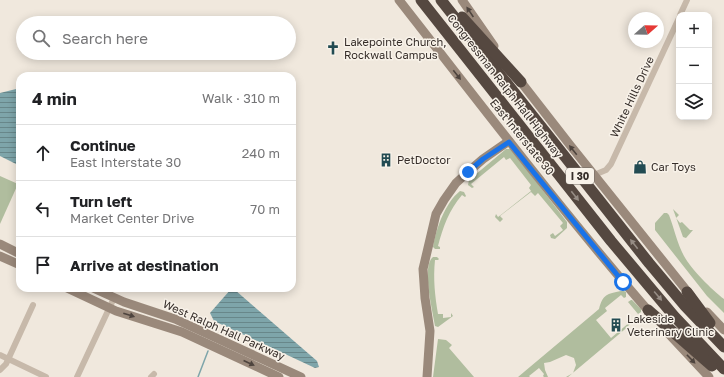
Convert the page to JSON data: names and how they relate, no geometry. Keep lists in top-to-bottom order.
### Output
{
  "streets": {
    "highway": ["Congressman Ralph Hall Highway", "I 30"],
    "main road": ["East Interstate 30", "West Ralph Hall Parkway"],
    "street": ["White Hills Drive"]
  },
  "places": {
    "church": ["Lakepointe Church, Rockwall Campus"],
    "building": ["PetDoctor", "Lakeside Veterinary Clinic"],
    "shop": ["Car Toys"]
  },
  "north": "right",
  "page": {
    "map_buttons": ["+", "−"],
    "search": "Search here",
    "heading": ["4 min", "Walk · 310 m"],
    "list": [
      ["Continue", "East Interstate 30", "240 m"],
      ["Turn left", "Market Center Drive", "70 m"],
      "Arrive at destination"
    ]
  }
}
